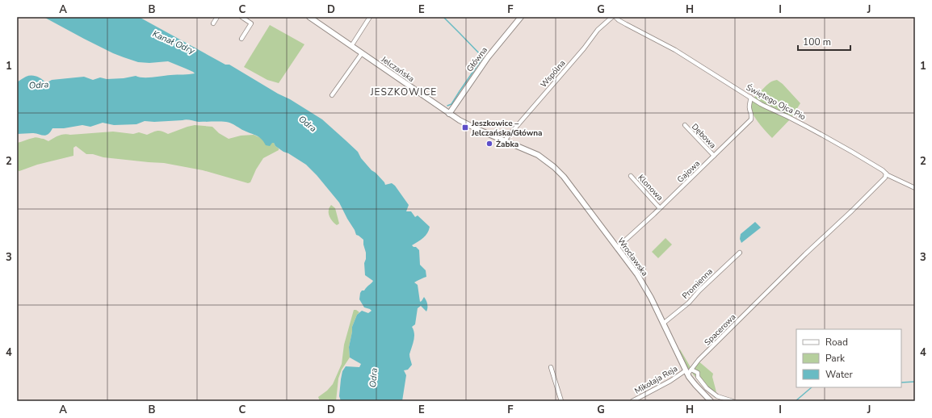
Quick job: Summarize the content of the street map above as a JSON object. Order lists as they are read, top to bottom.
{
  "streets": {
    "main road": ["Główna", "Jelczańska", "Wrocławska"],
    "street": [
      "Wspólna",
      "Świętego Ojca Pio",
      "Dębowa",
      "Gajowa",
      "Klonowa",
      "Promienna",
      "Spacerowa",
      "Mikołaja Reja"
    ]
  },
  "crossings": [
    ["Główna", "Jelczańska"],
    ["Jelczańska", "Wspólna"],
    ["Jelczańska", "Wrocławska"],
    ["Świętego Ojca Pio", "Gajowa"],
    ["Świętego Ojca Pio", "Spacerowa"],
    ["Dębowa", "Gajowa"],
    ["Gajowa", "Klonowa"],
    ["Gajowa", "Wrocławska"],
    ["Wrocławska", "Promienna"],
    ["Wrocławska", "Spacerowa"],
    ["Wrocławska", "Mikołaja Reja"],
    ["Spacerowa", "Mikołaja Reja"]
  ],
  "districts": ["JESZKOWICE"],
  "water": ["Kanał Odry", "Odra"],
  "places": {
    "transit": ["Jeszkowice – Jelczańska/Główna"],
    "other": ["Żabka"]
  },
  "legend": ["Road", "Park", "Water"],
  "scale_bar": "100 m",
  "grid": {
    "columns": [
      "A",
      "B",
      "C",
      "D",
      "E",
      "F",
      "G",
      "H",
      "I",
      "J"
    ],
    "rows": [
      "1",
      "2",
      "3",
      "4"
    ]
  }
}
